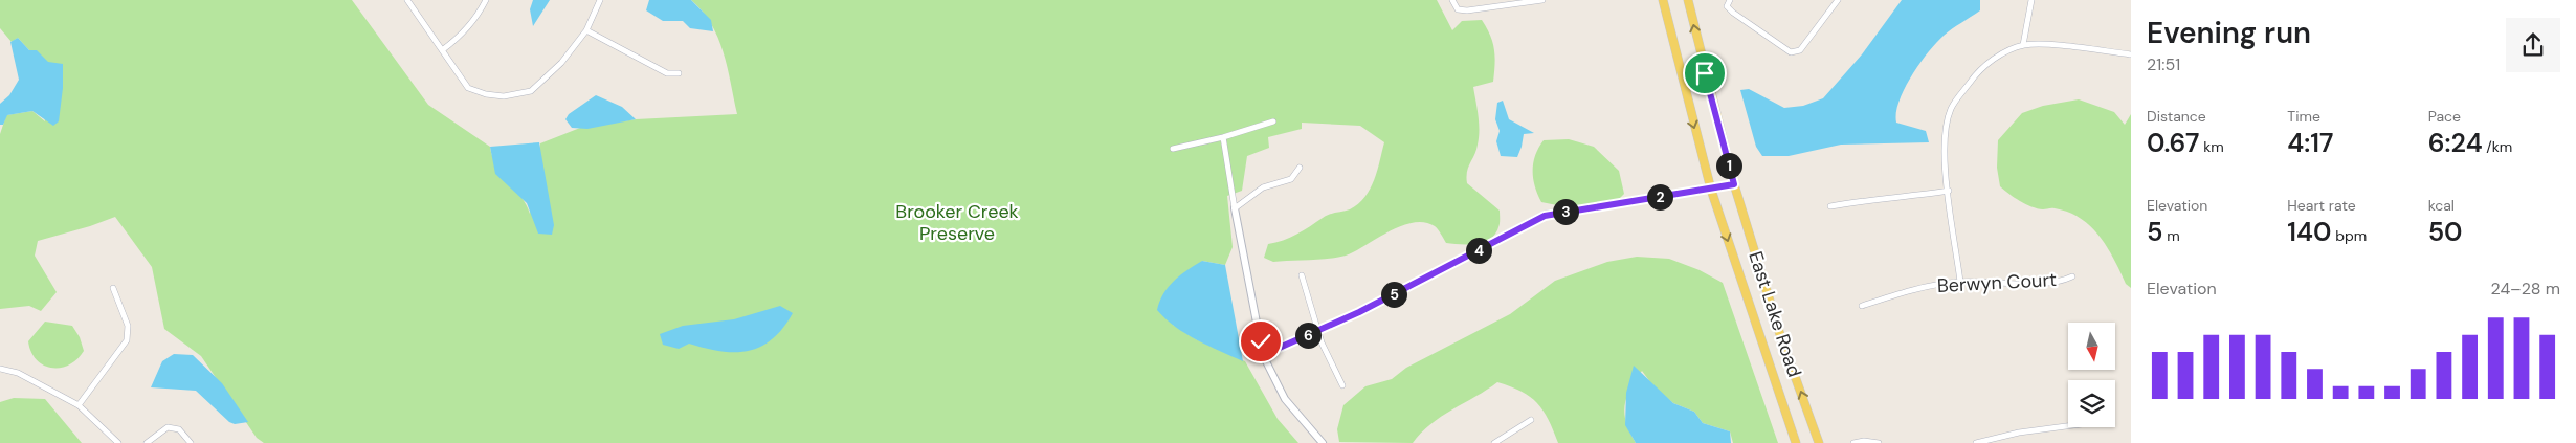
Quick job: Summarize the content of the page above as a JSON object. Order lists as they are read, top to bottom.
{
  "streets": {
    "main road": ["East Lake Road"],
    "street": ["Berwyn Court"]
  },
  "parks": ["Brooker Creek Preserve"],
  "north": "bottom",
  "page": {
    "heading": ["Evening run", "21:51"],
    "stats": [
      ["Distance", "0.67 km"],
      ["Time", "4:17"],
      ["Pace", "6:24 /km"],
      ["Elevation", "5 m"],
      ["Heart rate", "140 bpm"],
      ["kcal", "50"]
    ],
    "pins": [
      "1",
      "2",
      "3",
      "4",
      "5",
      "6"
    ],
    "chart": ["Elevation", "24–28 m"]
  }
}
